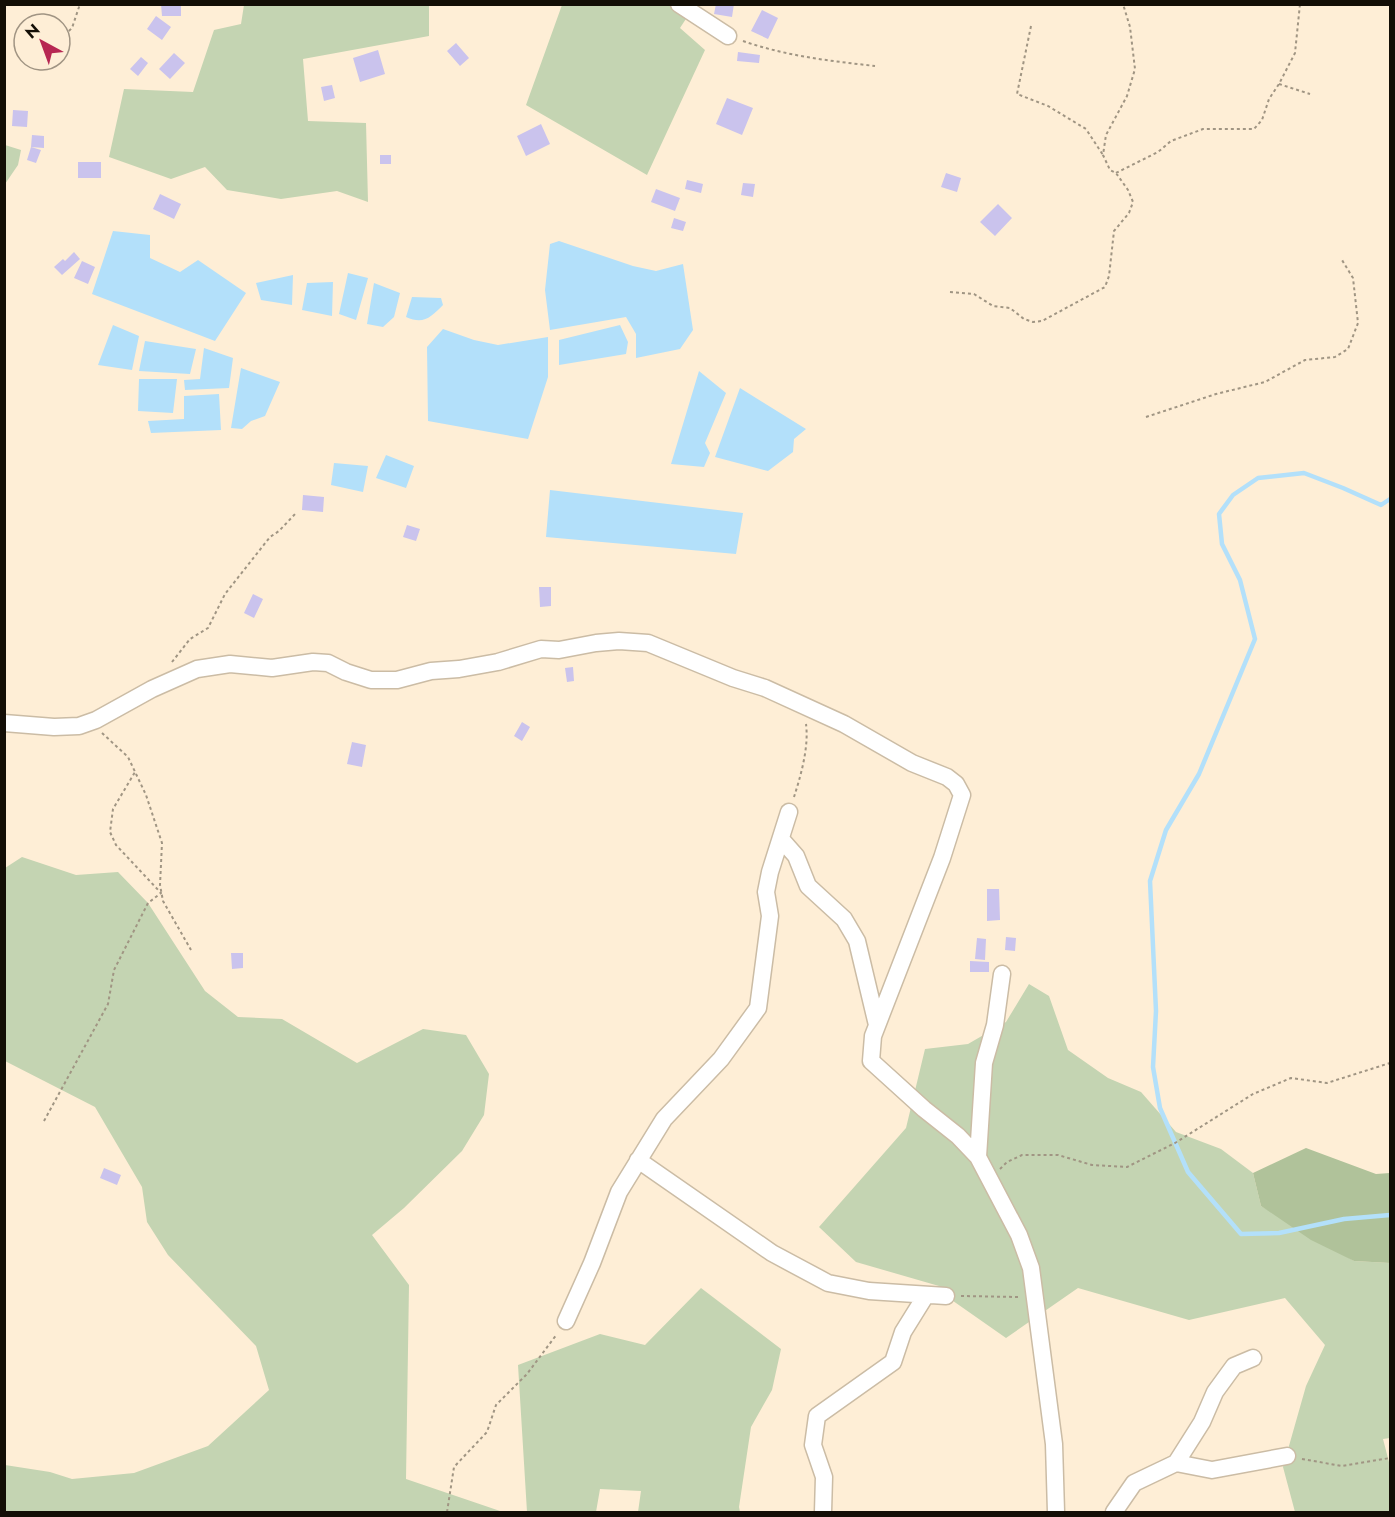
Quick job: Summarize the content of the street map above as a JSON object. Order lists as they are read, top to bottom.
{
  "north": "top left"
}
